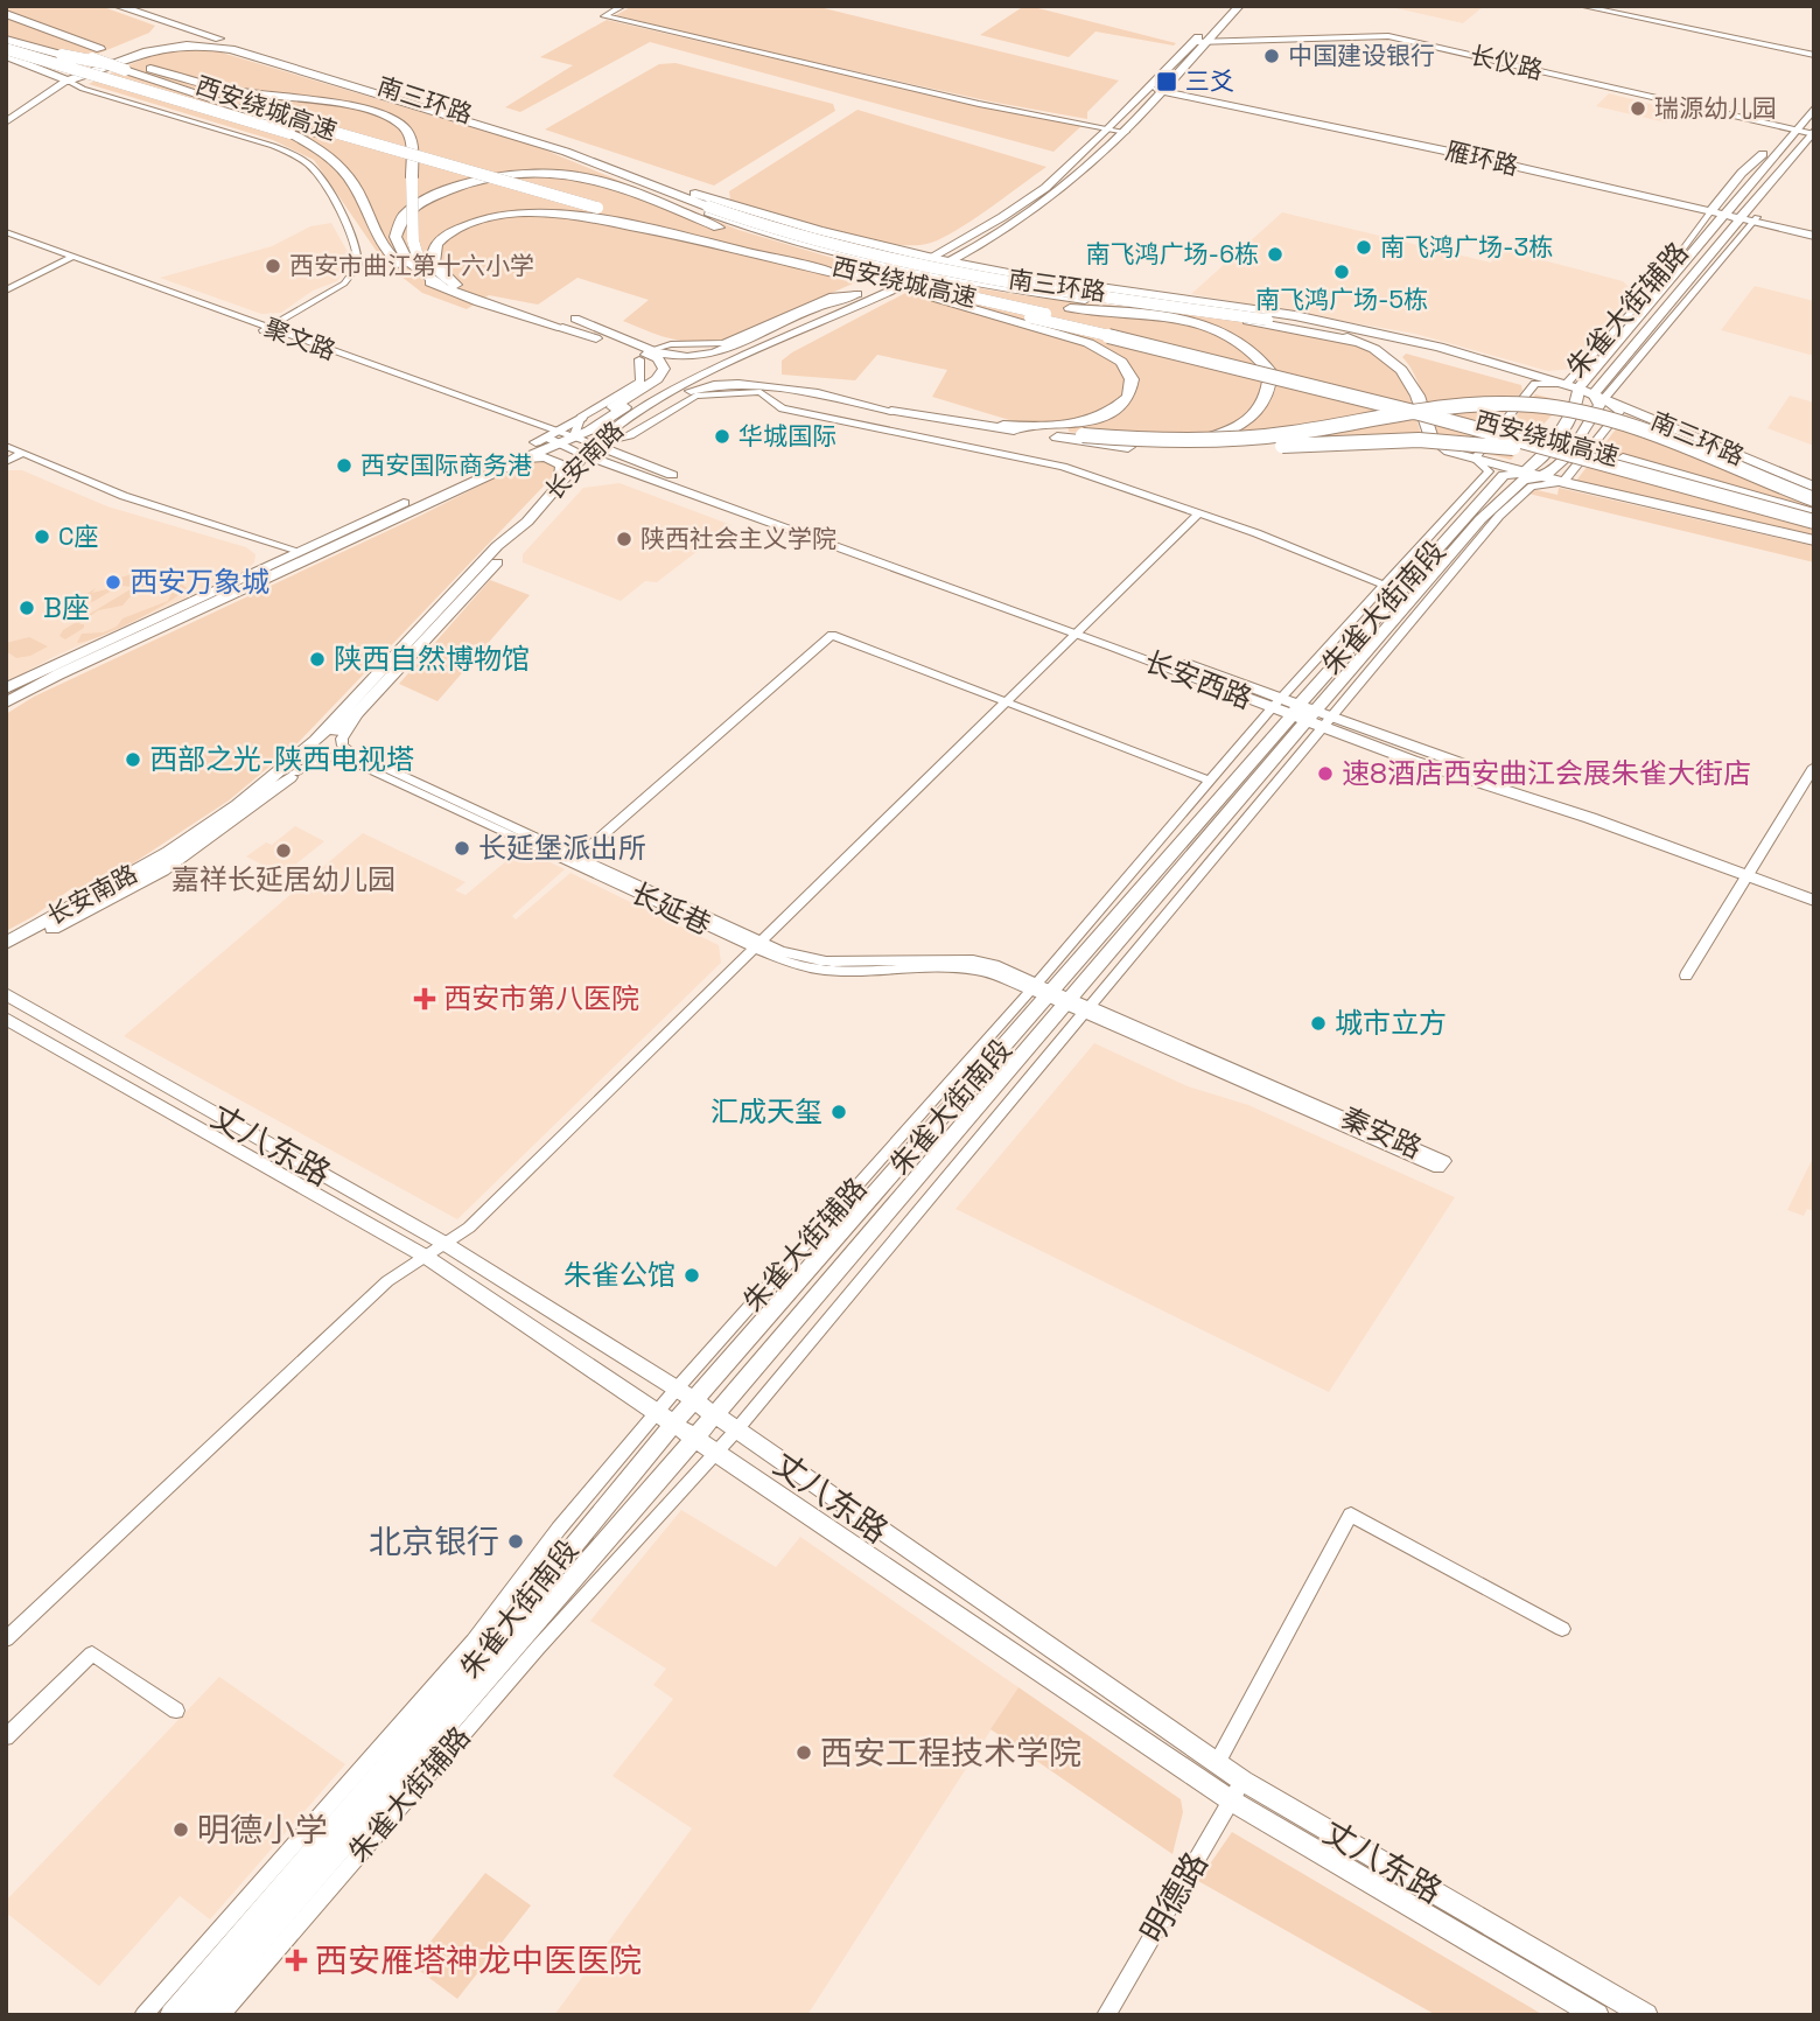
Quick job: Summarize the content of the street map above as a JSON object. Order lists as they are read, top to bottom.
{
  "streets": {
    "highway": ["南三环路", "西安绕城高速"],
    "main road": [
      "雁环路",
      "长安南路",
      "朱雀大街南段",
      "长安西路",
      "丈八东路"
    ],
    "street": [
      "长仪路",
      "朱雀大街辅路",
      "聚文路",
      "长延巷",
      "秦安路",
      "明德路"
    ]
  },
  "crossings": [
    ["长仪路", "长安南路"],
    ["南三环路", "朱雀大街辅路"],
    ["南三环路", "朱雀大街南段"],
    ["雁环路", "朱雀大街辅路"],
    ["雁环路", "长安南路"],
    ["雁环路", "朱雀大街南段"],
    ["朱雀大街辅路", "朱雀大街南段"],
    ["朱雀大街辅路", "长安西路"],
    ["朱雀大街辅路", "长延巷"],
    ["朱雀大街辅路", "秦安路"],
    ["朱雀大街辅路", "丈八东路"],
    ["聚文路", "长安南路"],
    ["聚文路", "长安西路"],
    ["长安南路", "长安西路"],
    ["朱雀大街南段", "长安西路"],
    ["朱雀大街南段", "长延巷"],
    ["朱雀大街南段", "秦安路"],
    ["朱雀大街南段", "丈八东路"],
    ["长延巷", "秦安路"],
    ["丈八东路", "明德路"]
  ],
  "places": {
    "other": [
      "中国建设银行",
      "瑞源幼儿园",
      "南飞鸿广场-3栋",
      "南飞鸿广场-6栋",
      "西安市曲江第十六小学",
      "南飞鸿广场-5栋",
      "华城国际",
      "西安国际商务港",
      "C座",
      "陕西社会主义学院",
      "西安万象城",
      "B座",
      "陕西自然博物馆",
      "西部之光-陕西电视塔",
      "速8酒店西安曲江会展朱雀大街店",
      "长延堡派出所",
      "嘉祥长延居幼儿园",
      "城市立方",
      "汇成天玺",
      "朱雀公馆",
      "北京银行",
      "西安工程技术学院",
      "明德小学"
    ],
    "transit": ["三爻"],
    "health": ["西安市第八医院", "西安雁塔神龙中医医院"]
  }
}
